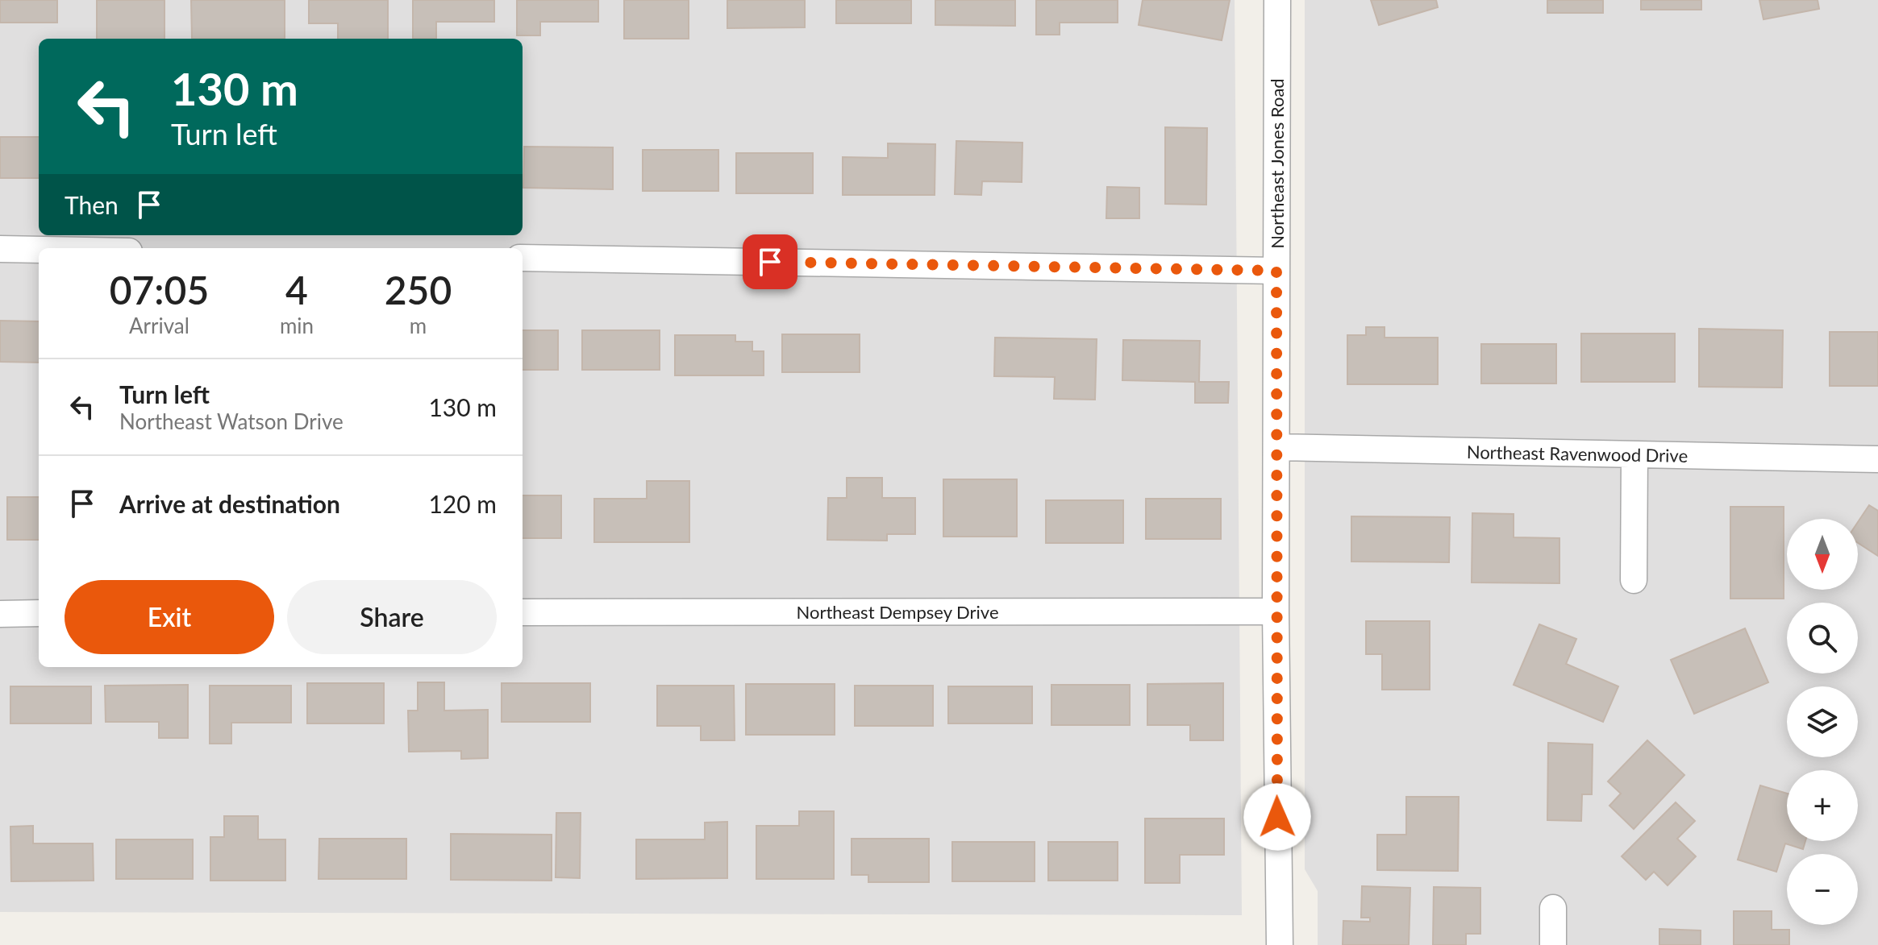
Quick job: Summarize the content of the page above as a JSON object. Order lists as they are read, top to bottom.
{
  "streets": {
    "street": ["Northeast Jones Road", "Northeast Ravenwood Drive", "Northeast Dempsey Drive"]
  },
  "crossings": [
    ["Northeast Jones Road", "Northeast Ravenwood Drive"],
    ["Northeast Jones Road", "Northeast Dempsey Drive"]
  ],
  "north": "bottom",
  "page": {
    "turn": ["130 m", "Turn left"],
    "then": "Then",
    "eta": [
      "07:05",
      "Arrival",
      "4",
      "min",
      "250",
      "m"
    ],
    "list": [
      {
        "name": "Turn left",
        "note": "Northeast Watson Drive",
        "value": "130 m"
      },
      {
        "name": "Arrive at destination",
        "value": "120 m"
      }
    ],
    "map_buttons": ["+", "−"],
    "buttons": ["Exit", "Share"]
  }
}
